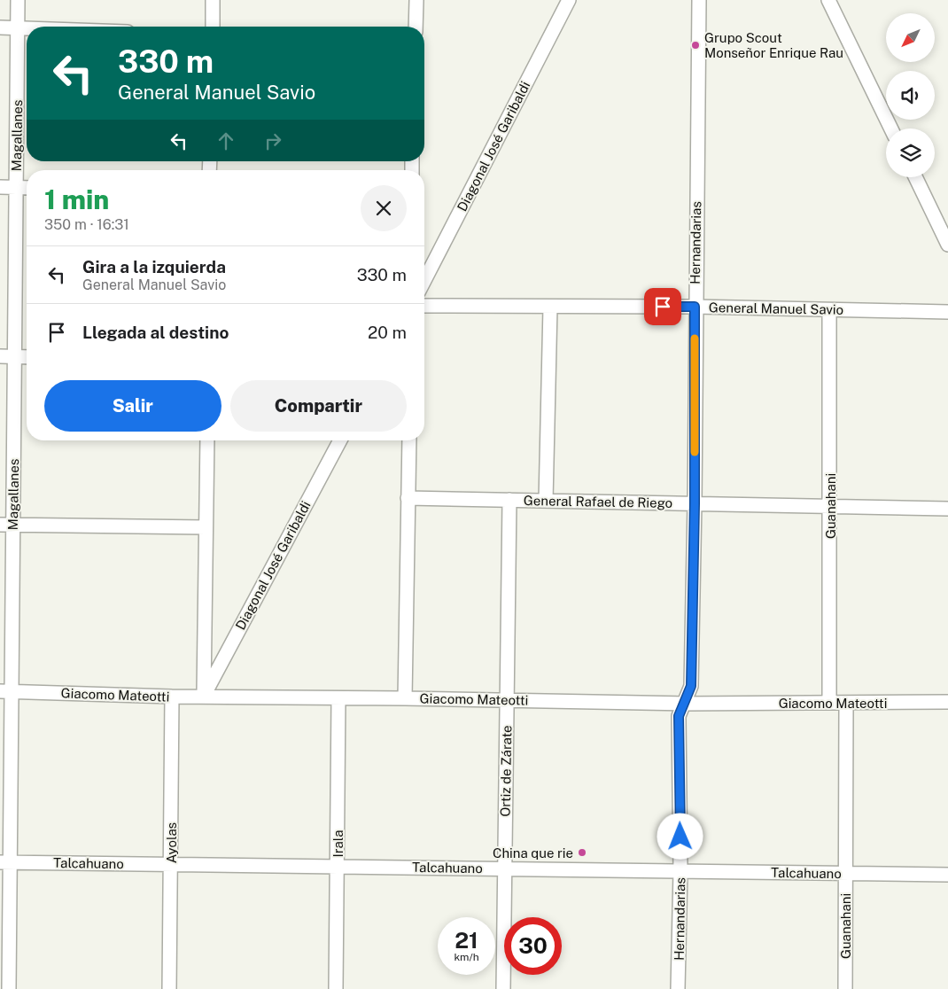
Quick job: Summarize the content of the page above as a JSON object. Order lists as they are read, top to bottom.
{
  "streets": {
    "street": [
      "Magallanes",
      "Diagonal José Garibaldi",
      "Hernandarias",
      "General Manuel Savio",
      "General Rafael de Riego",
      "Guanahani",
      "Giacomo Mateotti",
      "Ortiz de Zárate",
      "Ayolas",
      "Irala",
      "Talcahuano"
    ]
  },
  "crossings": [
    ["Magallanes", "Giacomo Mateotti"],
    ["Magallanes", "Talcahuano"],
    ["Diagonal José Garibaldi", "Giacomo Mateotti"],
    ["Hernandarias", "General Manuel Savio"],
    ["Hernandarias", "General Rafael de Riego"],
    ["Hernandarias", "Giacomo Mateotti"],
    ["Hernandarias", "Talcahuano"],
    ["General Manuel Savio", "Guanahani"],
    ["General Rafael de Riego", "Guanahani"],
    ["General Rafael de Riego", "Ortiz de Zárate"],
    ["Guanahani", "Giacomo Mateotti"],
    ["Guanahani", "Talcahuano"],
    ["Giacomo Mateotti", "Ortiz de Zárate"],
    ["Giacomo Mateotti", "Ayolas"],
    ["Giacomo Mateotti", "Irala"],
    ["Ortiz de Zárate", "Talcahuano"],
    ["Ayolas", "Talcahuano"],
    ["Irala", "Talcahuano"]
  ],
  "places": ["Grupo Scout Monseñor Enrique Rau", "China que rie"],
  "north": "bottom left",
  "page": {
    "turn": ["330 m", "General Manuel Savio"],
    "heading": ["1 min", "350 m · 16:31"],
    "list": [
      {
        "name": "Gira a la izquierda",
        "note": "General Manuel Savio",
        "value": "330 m"
      },
      {
        "name": "Llegada al destino",
        "value": "20 m"
      }
    ],
    "buttons": ["Salir", "Compartir"],
    "speed": "21 km/h",
    "limit": "30"
  }
}
